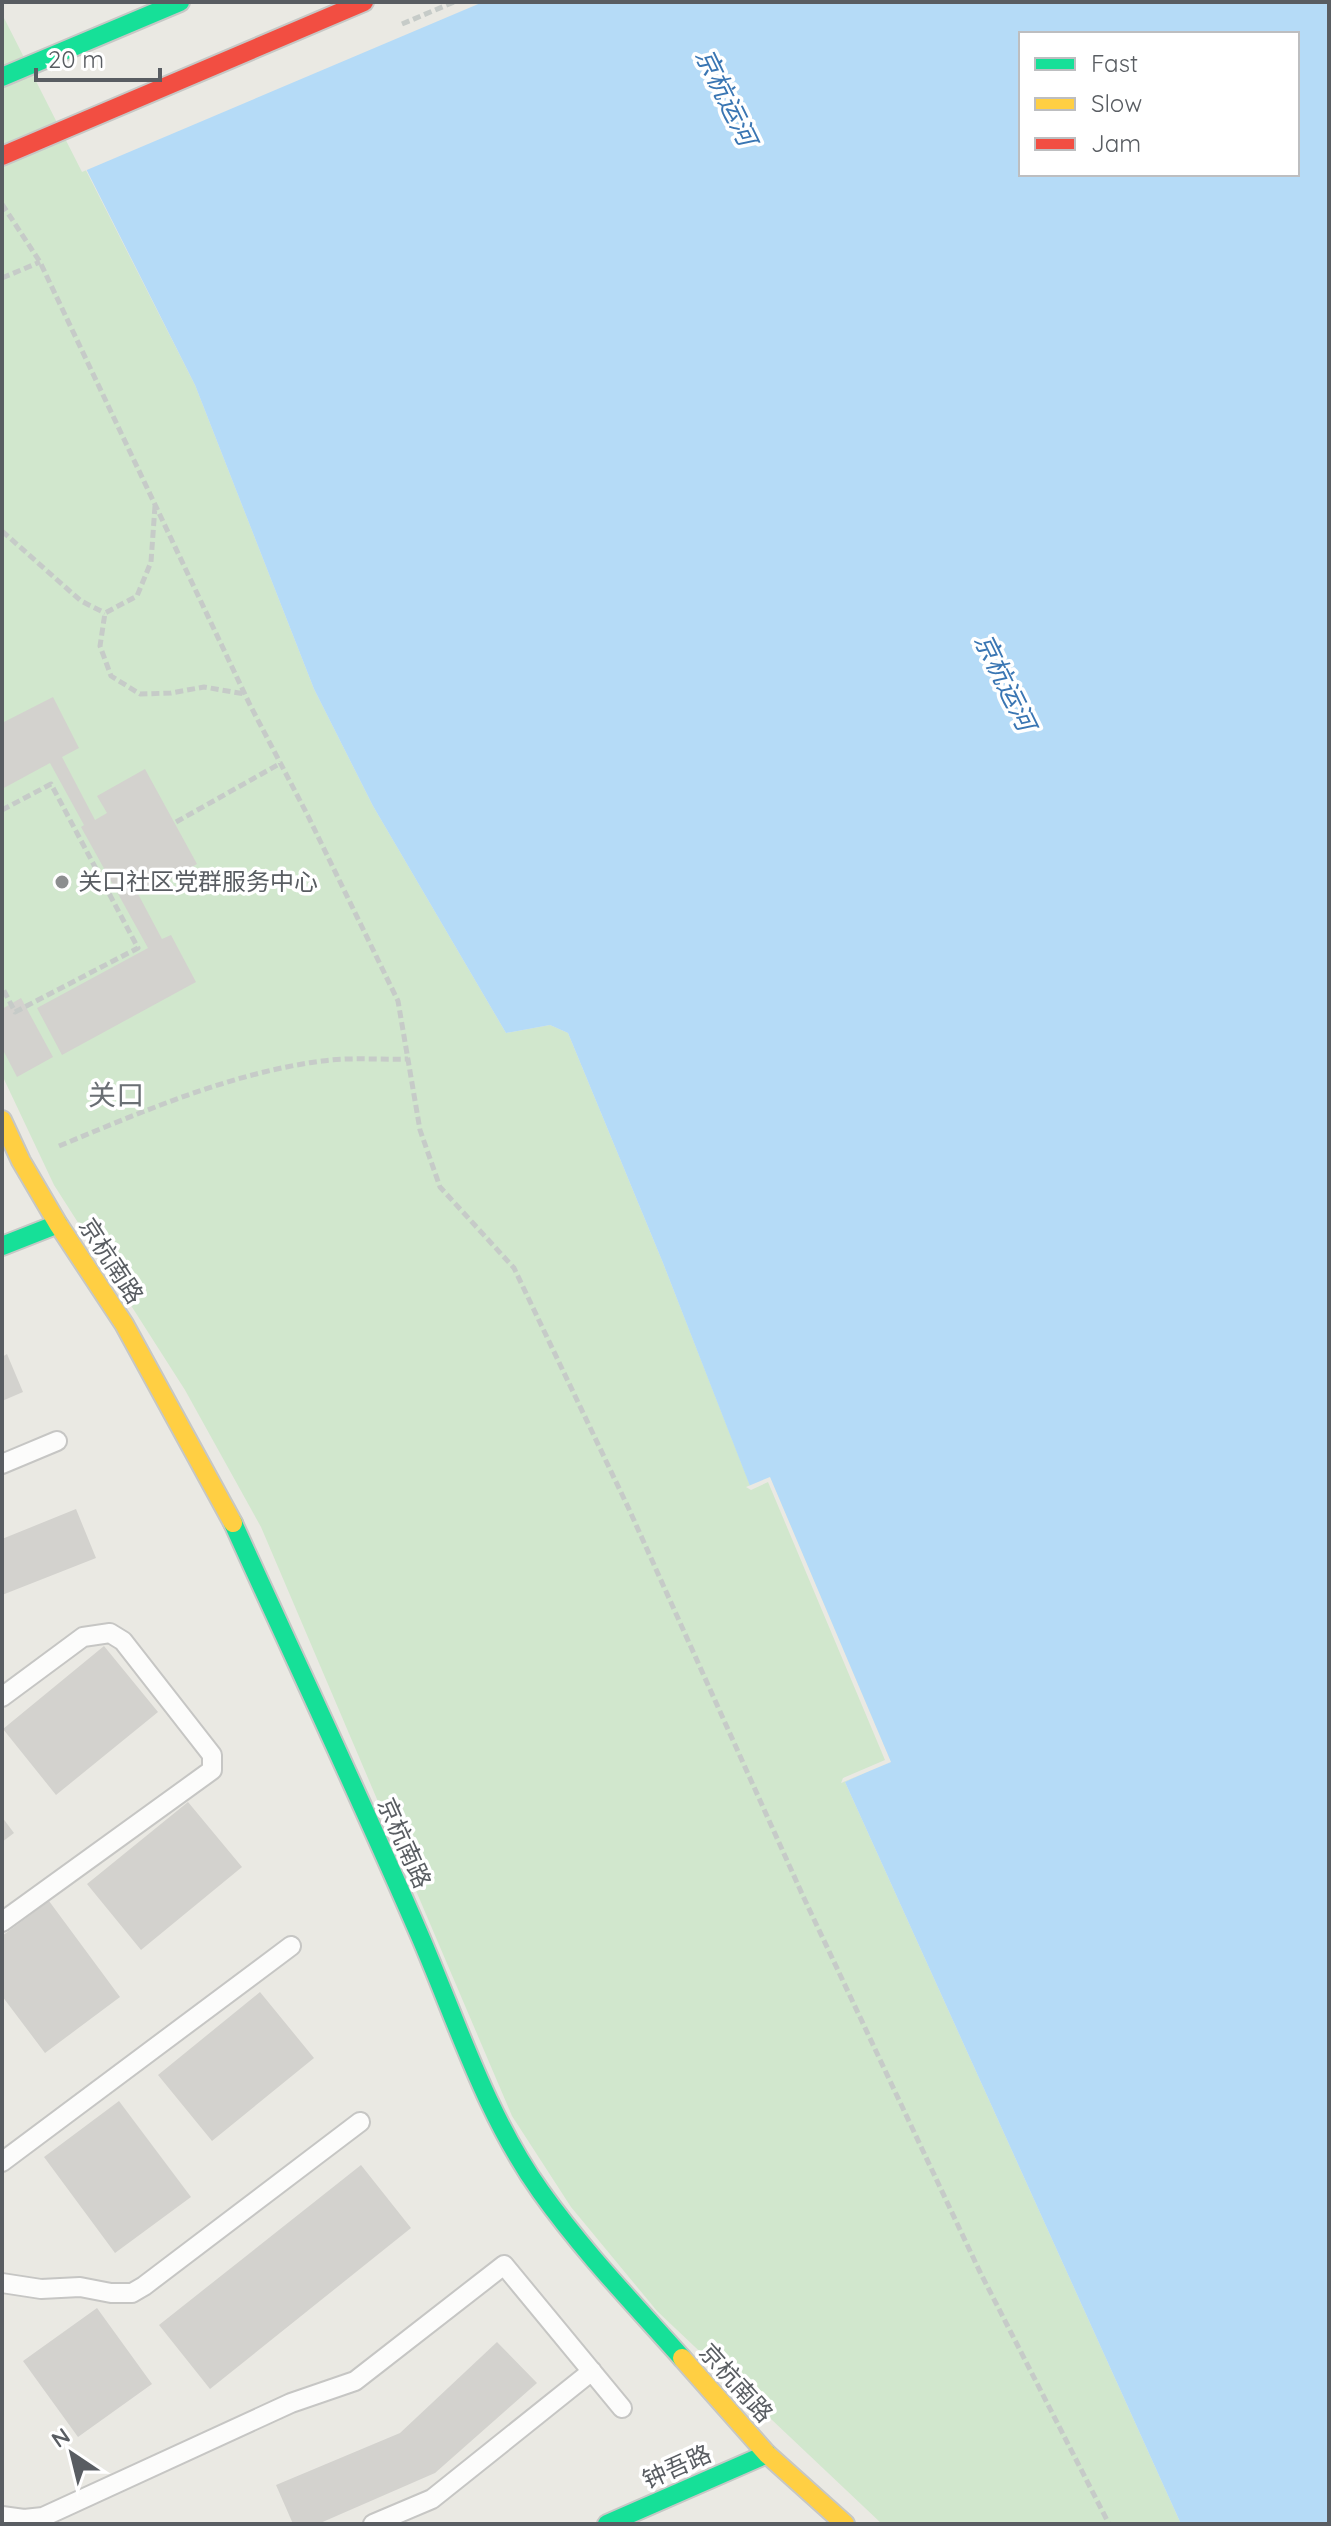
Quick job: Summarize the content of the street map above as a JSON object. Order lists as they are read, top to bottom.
{
  "streets": {
    "street": ["京杭南路", "钟吾路"]
  },
  "crossings": [
    ["京杭南路", "钟吾路"]
  ],
  "districts": ["关口"],
  "water": ["京杭运河"],
  "places": ["关口社区党群服务中心"],
  "legend": ["Fast", "Slow", "Jam"],
  "scale_bar": "20 m",
  "north": "top left"
}
